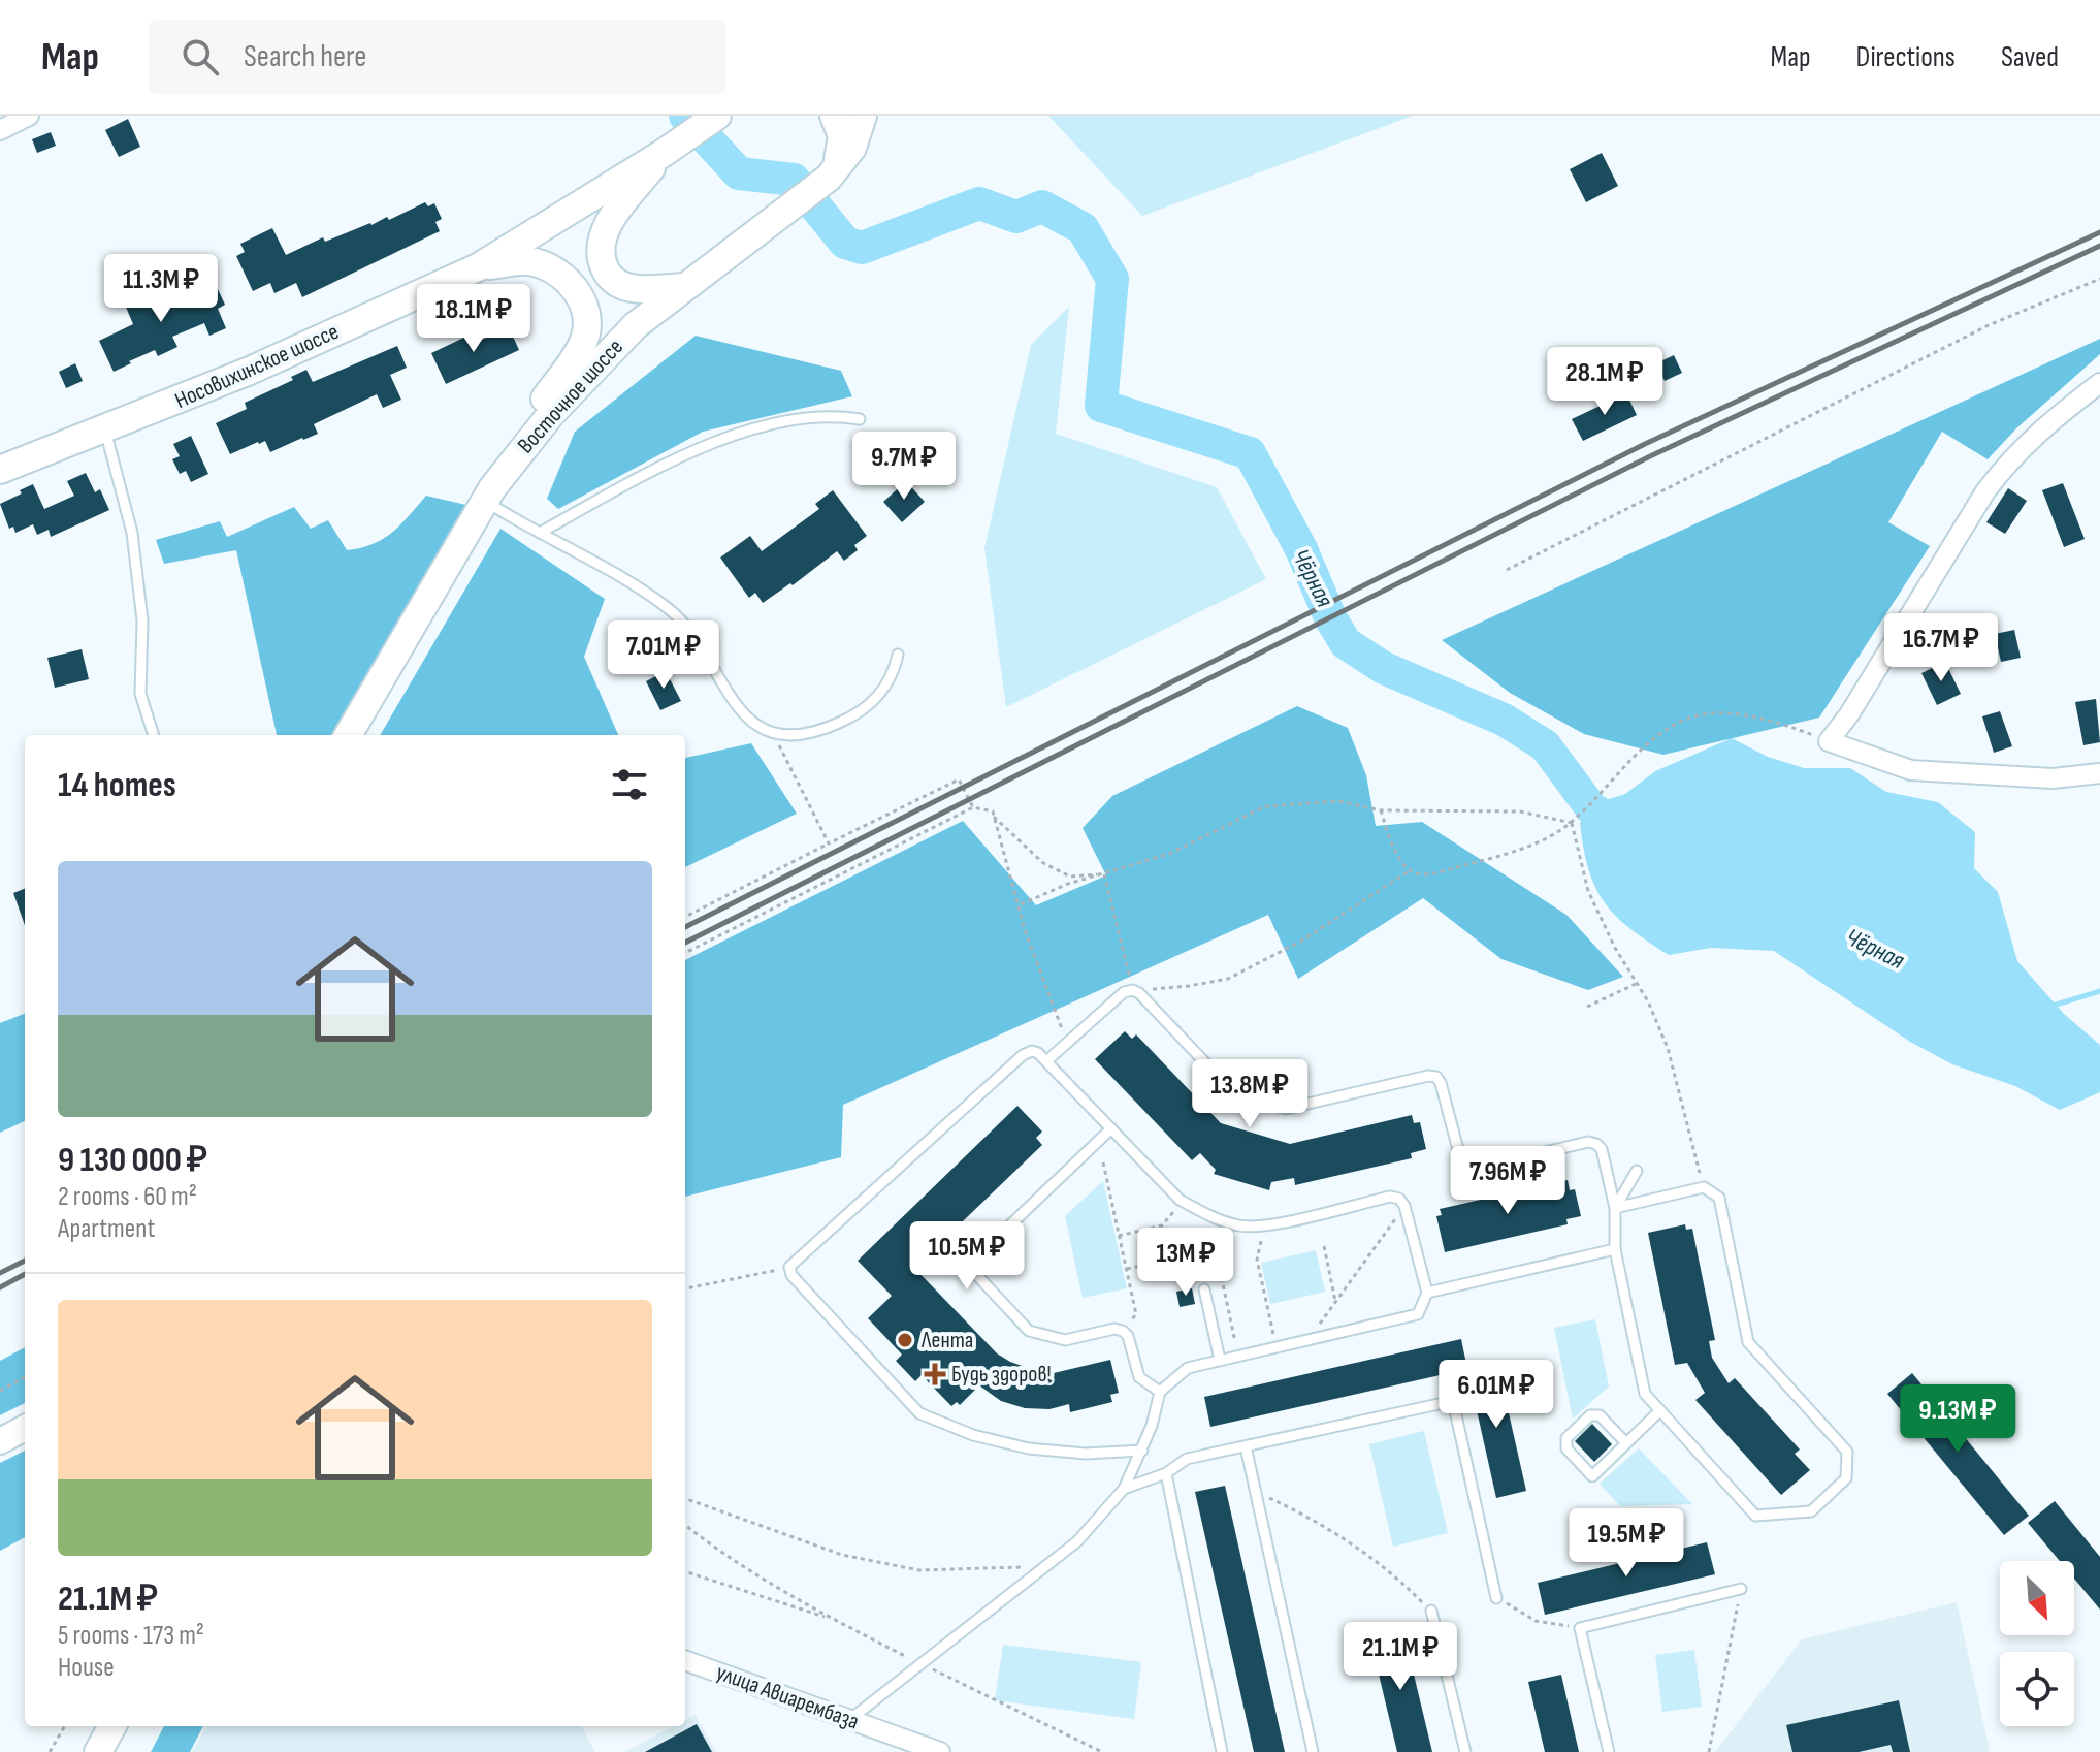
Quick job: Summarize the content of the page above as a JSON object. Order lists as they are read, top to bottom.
{
  "streets": {
    "main road": ["Носовихинское шоссе", "Восточное шоссе"],
    "street": ["улица Авиарембаза"]
  },
  "water": ["Чёрная"],
  "places": {
    "other": ["Лента"],
    "health": ["Будь здоров!"]
  },
  "north": "bottom right",
  "page": {
    "header": "Map",
    "search": "Search here",
    "nav": ["Map", "Directions", "Saved"],
    "price": [
      "11.3M ₽",
      "18.1M ₽",
      "28.1M ₽",
      "9.7M ₽",
      "16.7M ₽",
      "7.01M ₽",
      "13.8M ₽",
      "7.96M ₽",
      "10.5M ₽",
      "13M ₽",
      "6.01M ₽",
      "9.13M ₽",
      "19.5M ₽",
      "21.1M ₽"
    ],
    "heading": "14 homes",
    "list": [
      {
        "name": "9 130 000 ₽",
        "note": "2 rooms · 60 m² · Apartment"
      },
      {
        "name": "21.1M ₽",
        "note": "5 rooms · 173 m² · House"
      }
    ]
  }
}
